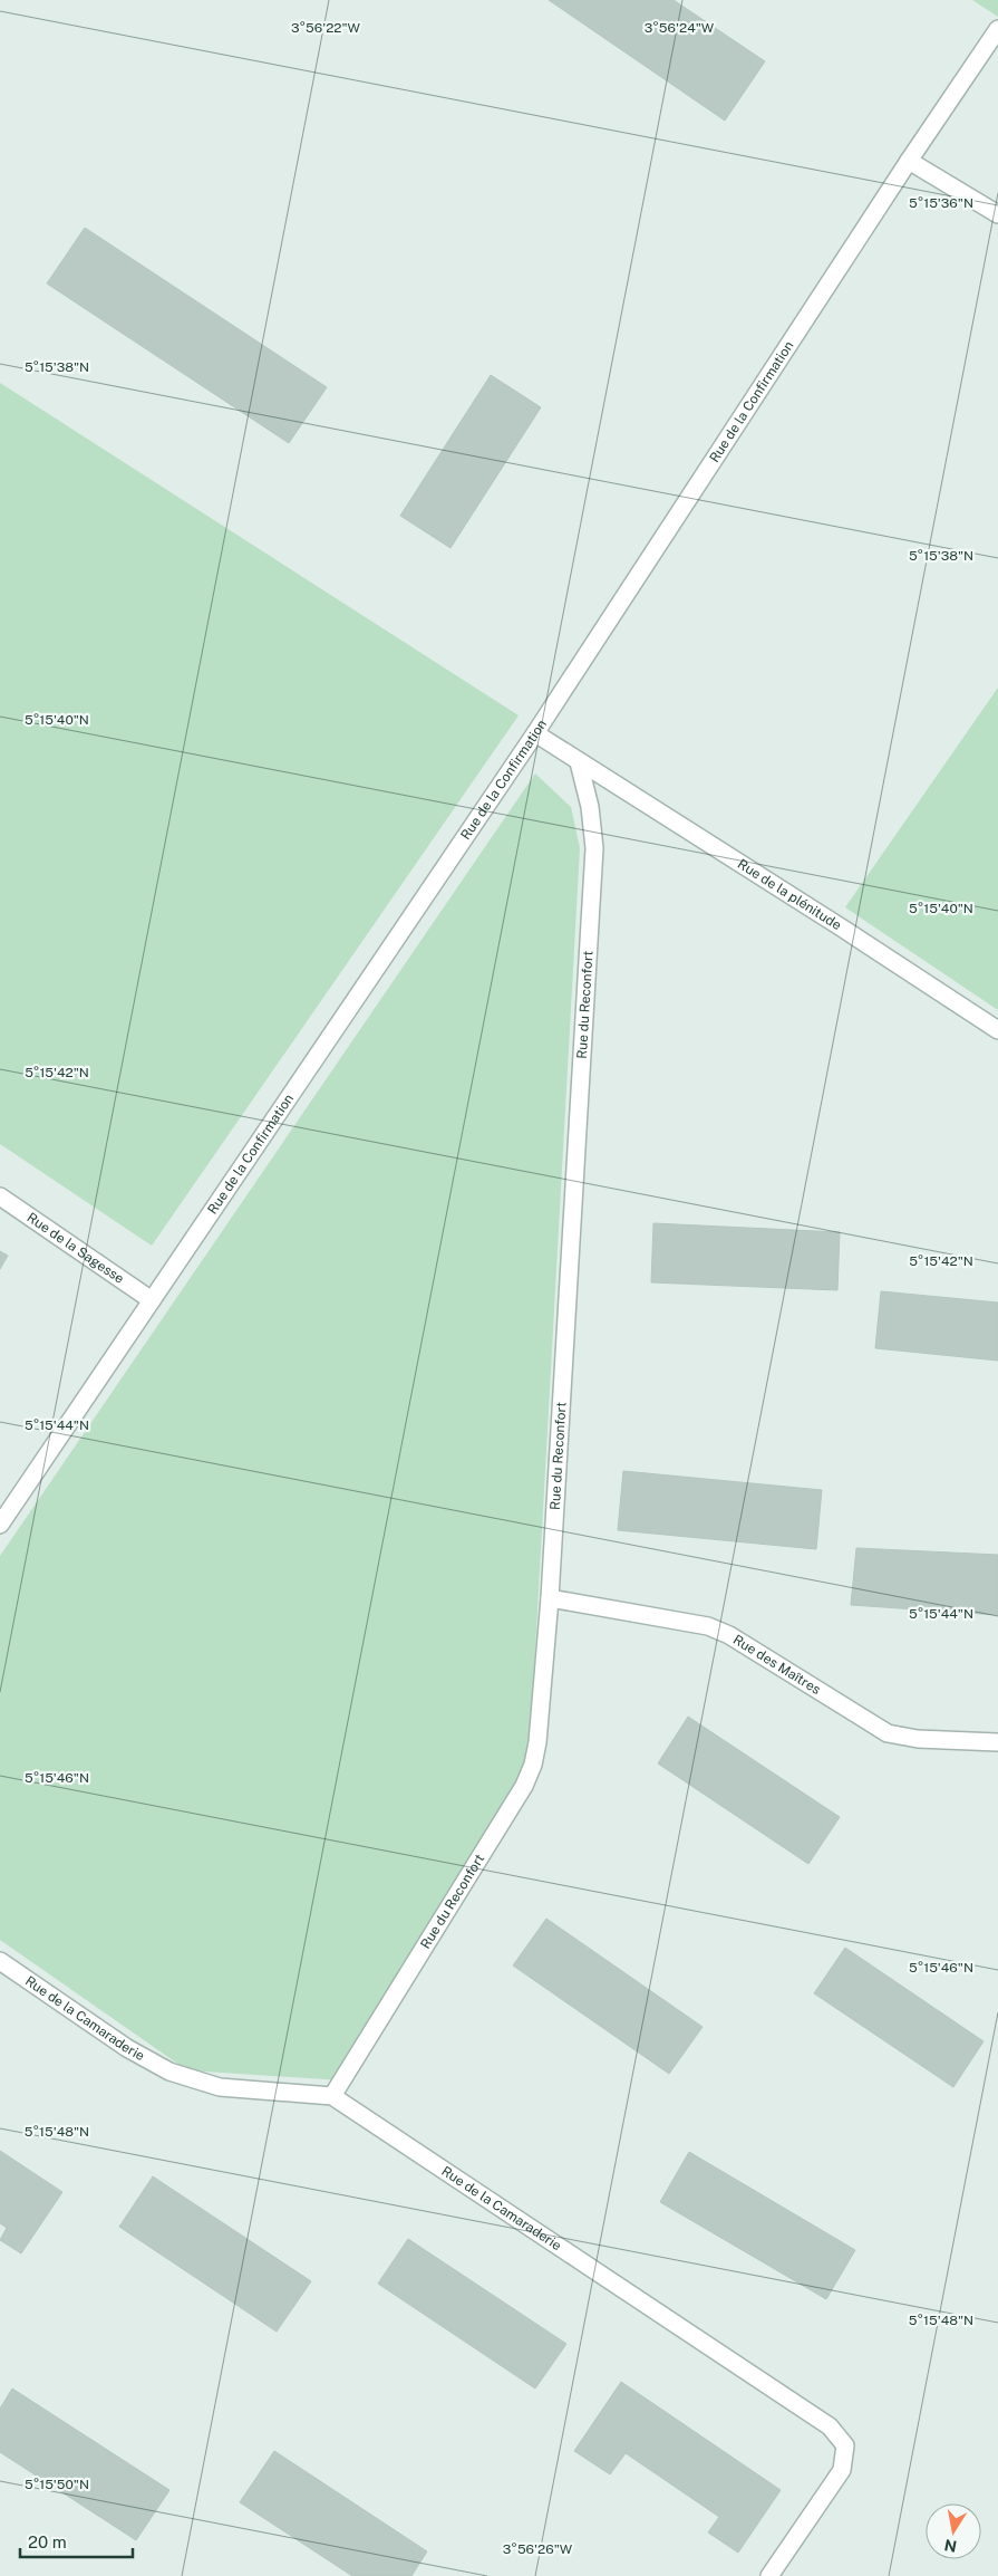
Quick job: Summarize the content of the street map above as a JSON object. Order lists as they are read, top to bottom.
{
  "streets": {
    "street": [
      "Rue de la Confirmation",
      "Rue de la plénitude",
      "Rue du Reconfort",
      "Rue de la Sagesse",
      "Rue des Maîtres",
      "Rue de la Camaraderie"
    ]
  },
  "crossings": [
    ["Rue de la Confirmation", "Rue de la plénitude"],
    ["Rue de la Confirmation", "Rue de la Sagesse"],
    ["Rue de la plénitude", "Rue du Reconfort"],
    ["Rue du Reconfort", "Rue des Maîtres"],
    ["Rue du Reconfort", "Rue de la Camaraderie"]
  ],
  "scale_bar": "20 m",
  "north": "bottom",
  "coordinates": [
    "3°56'22\"W",
    "3°56'24\"W",
    "5°15'36\"N",
    "5°15'38\"N",
    "5°15'40\"N",
    "5°15'42\"N",
    "5°15'44\"N",
    "5°15'46\"N",
    "5°15'48\"N",
    "5°15'50\"N",
    "3°56'26\"W"
  ]
}
